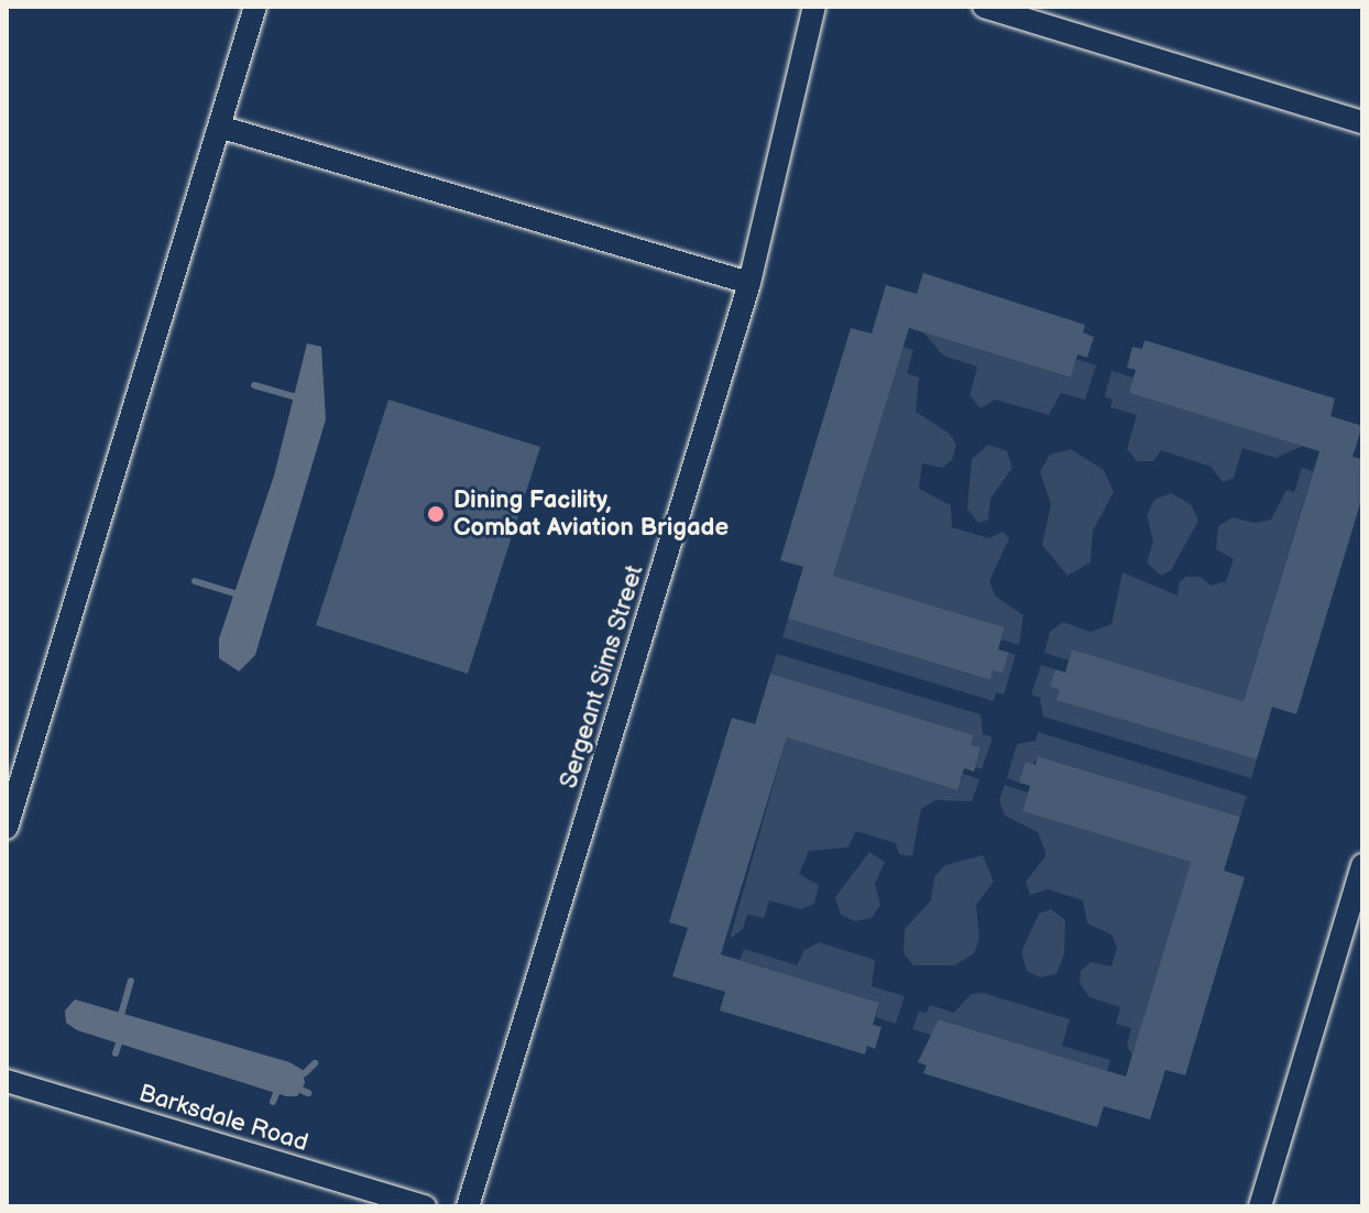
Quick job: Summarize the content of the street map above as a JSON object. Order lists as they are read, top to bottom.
{
  "streets": {
    "street": ["Sergeant Sims Street", "Barksdale Road"]
  },
  "places": ["Dining Facility, Combat Aviation Brigade"]
}
